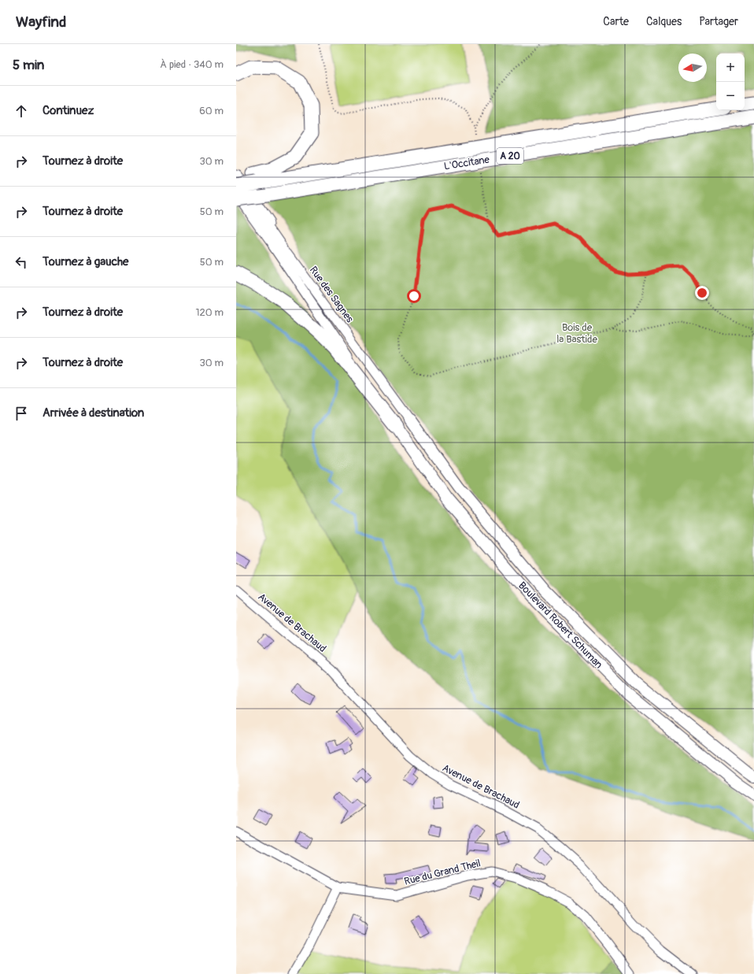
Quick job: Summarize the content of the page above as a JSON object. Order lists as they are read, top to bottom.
{
  "streets": {
    "highway": ["A 20", "L'Occitane"],
    "main road": ["Boulevard Robert Schuman"],
    "street": ["Rue des Sagnes", "Avenue de Brachaud", "Rue du Grand Theil"]
  },
  "crossings": [
    ["Rue des Sagnes", "Boulevard Robert Schuman"]
  ],
  "parks": ["Bois de la Bastide"],
  "north": "left",
  "page": {
    "header": "Wayfind",
    "nav": ["Carte", "Calques", "Partager"],
    "heading": ["5 min", "À pied · 340 m"],
    "map_buttons": ["+", "−"],
    "list": [
      ["Continuez", "60 m"],
      ["Tournez à droite", "30 m"],
      ["Tournez à droite", "50 m"],
      ["Tournez à gauche", "50 m"],
      ["Tournez à droite", "120 m"],
      ["Tournez à droite", "30 m"],
      "Arrivée à destination"
    ]
  }
}
